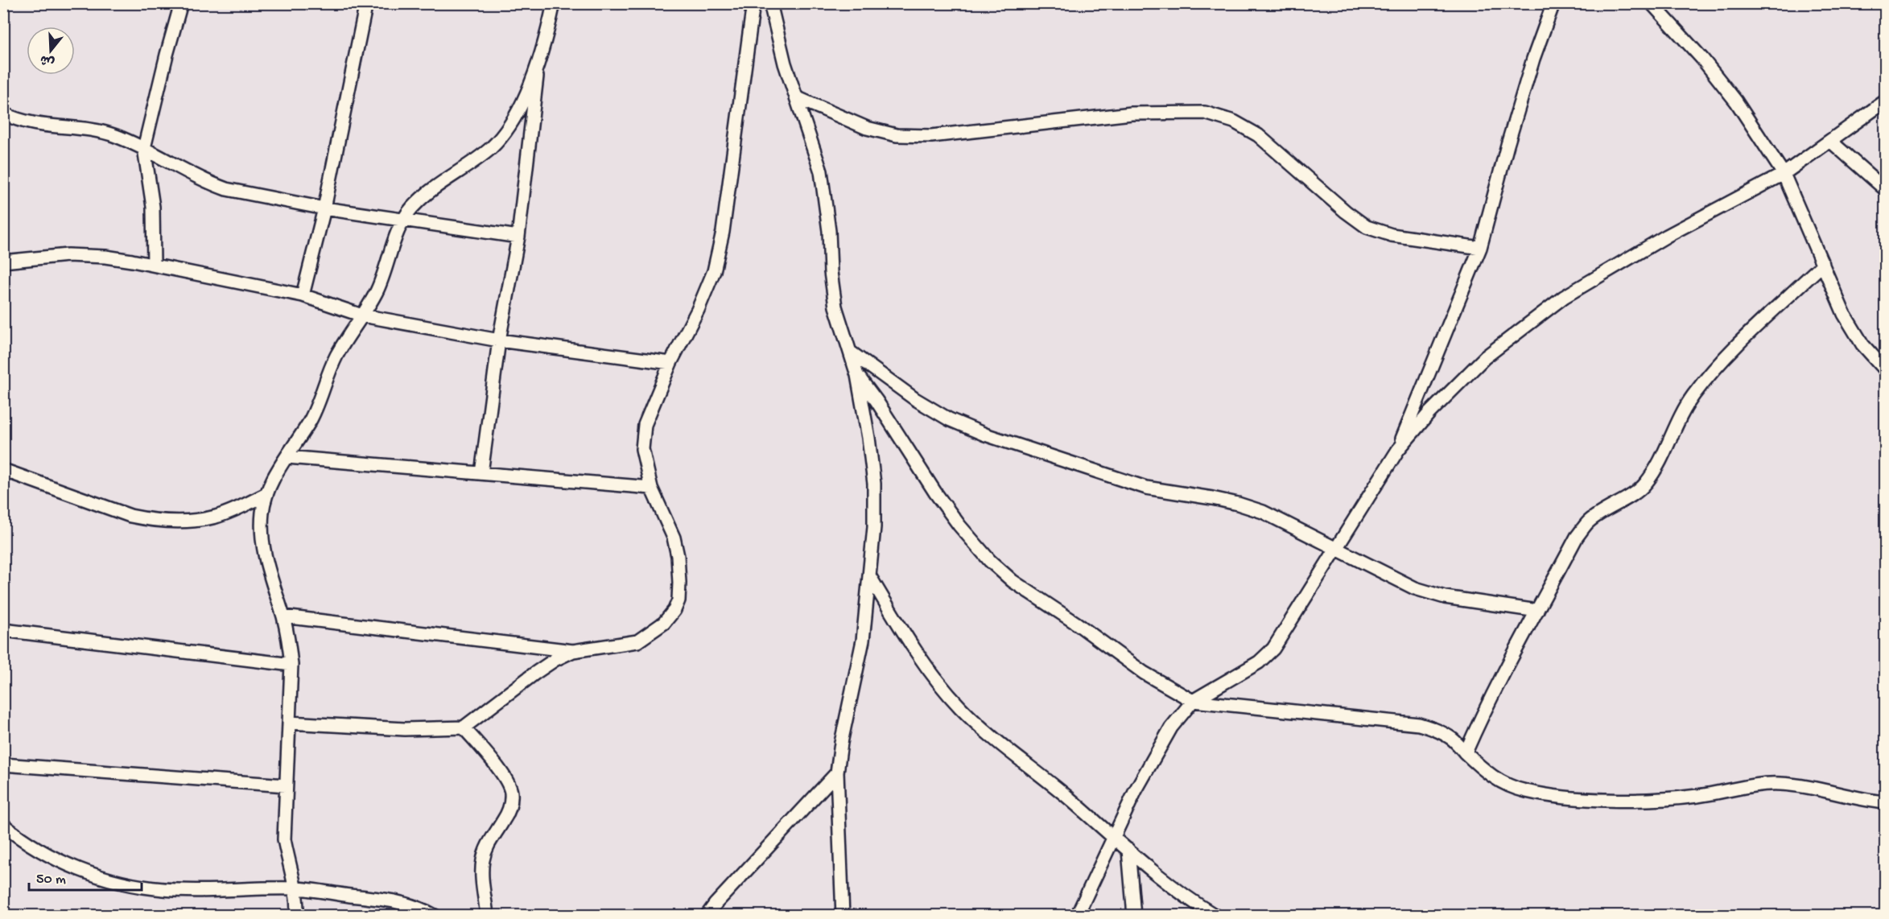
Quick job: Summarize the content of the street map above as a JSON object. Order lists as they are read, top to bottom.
{
  "scale_bar": "50 m",
  "north": "bottom"
}
